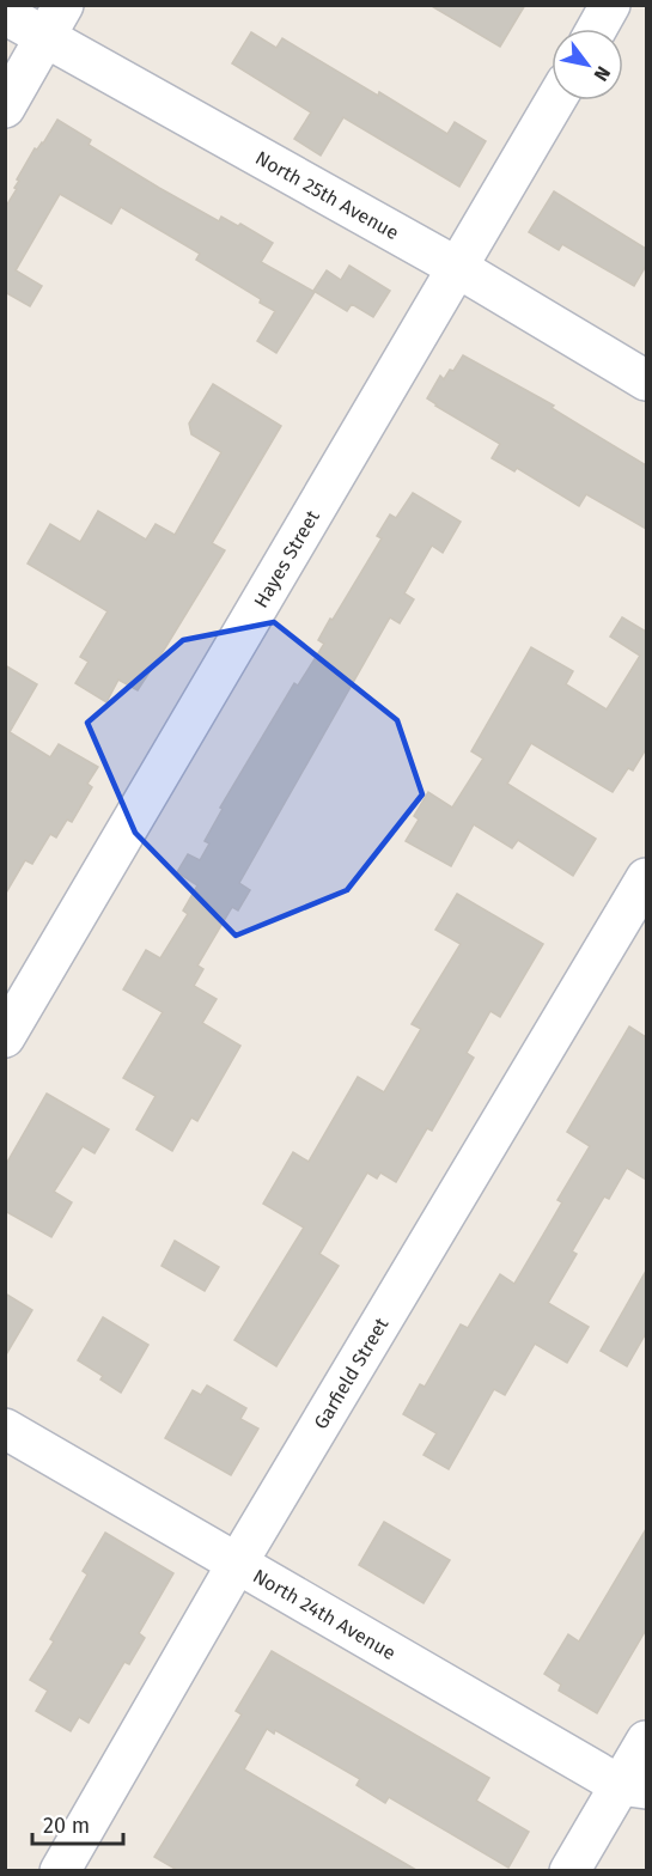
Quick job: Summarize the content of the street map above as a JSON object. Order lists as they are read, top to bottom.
{
  "streets": {
    "street": [
      "North 25th Avenue",
      "Hayes Street",
      "Garfield Street",
      "North 24th Avenue"
    ]
  },
  "crossings": [
    ["North 25th Avenue", "Hayes Street"],
    ["Garfield Street", "North 24th Avenue"]
  ],
  "scale_bar": "20 m",
  "north": "bottom right"
}
